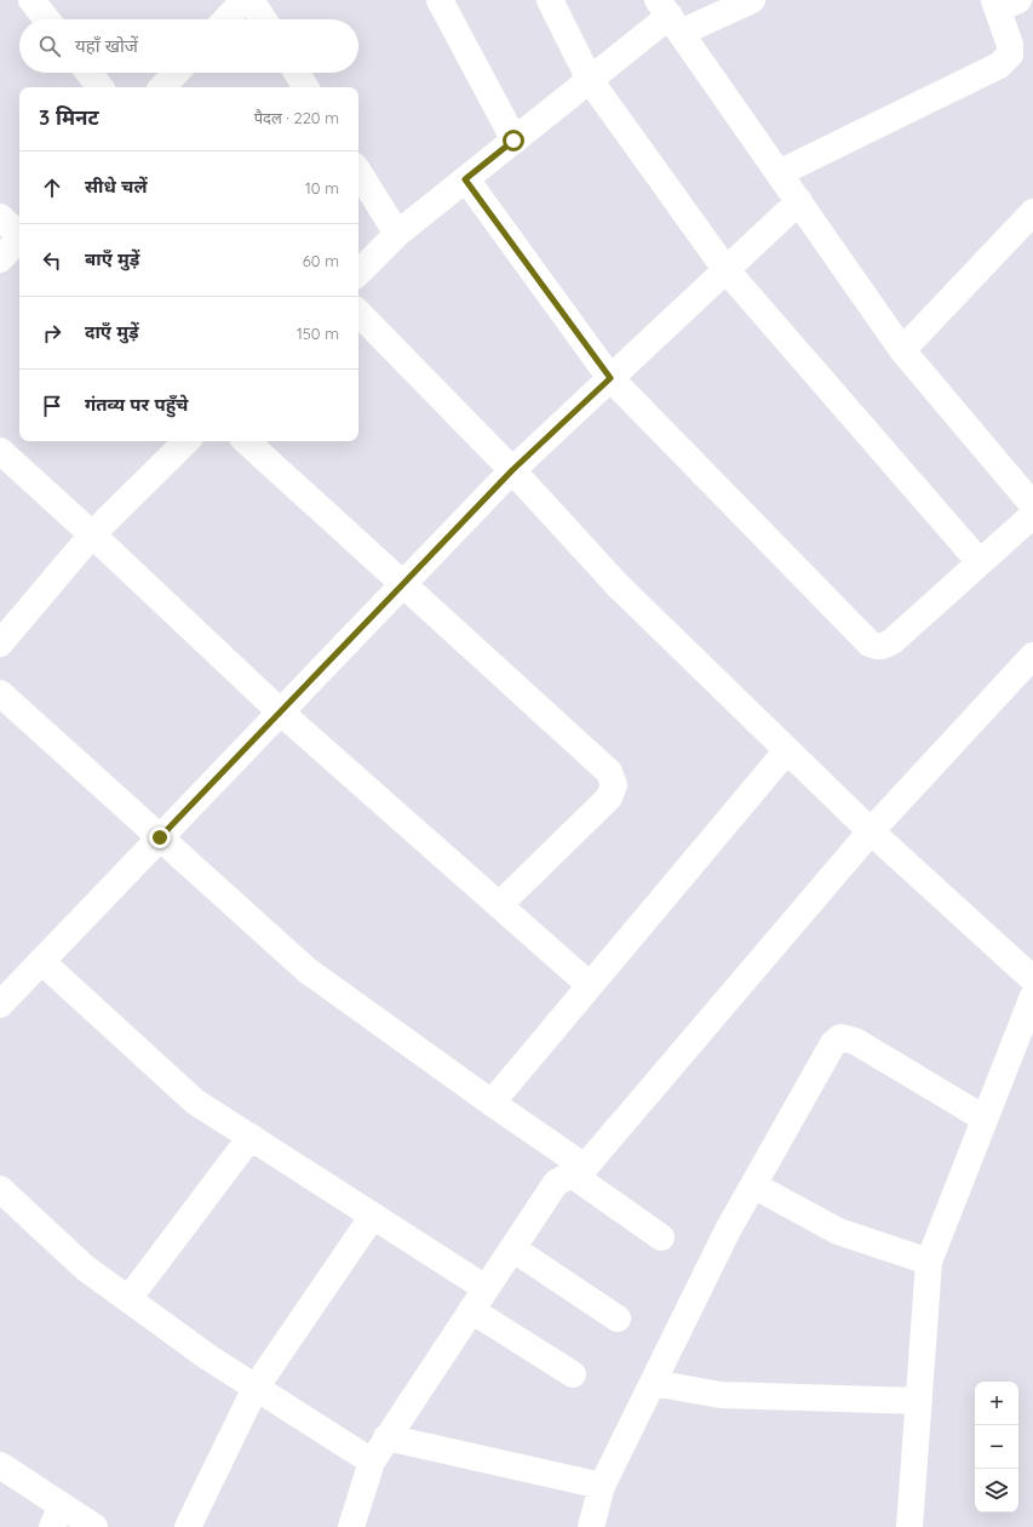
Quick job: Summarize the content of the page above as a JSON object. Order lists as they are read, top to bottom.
{
  "page": {
    "search": "यहाँ खोजें",
    "heading": ["3 मिनट", "पैदल · 220 m"],
    "list": [
      ["सीधे चलें", "10 m"],
      ["बाएँ मुड़ें", "60 m"],
      ["दाएँ मुड़ें", "150 m"],
      "गंतव्य पर पहुँचे"
    ],
    "map_buttons": ["+", "−"]
  }
}
